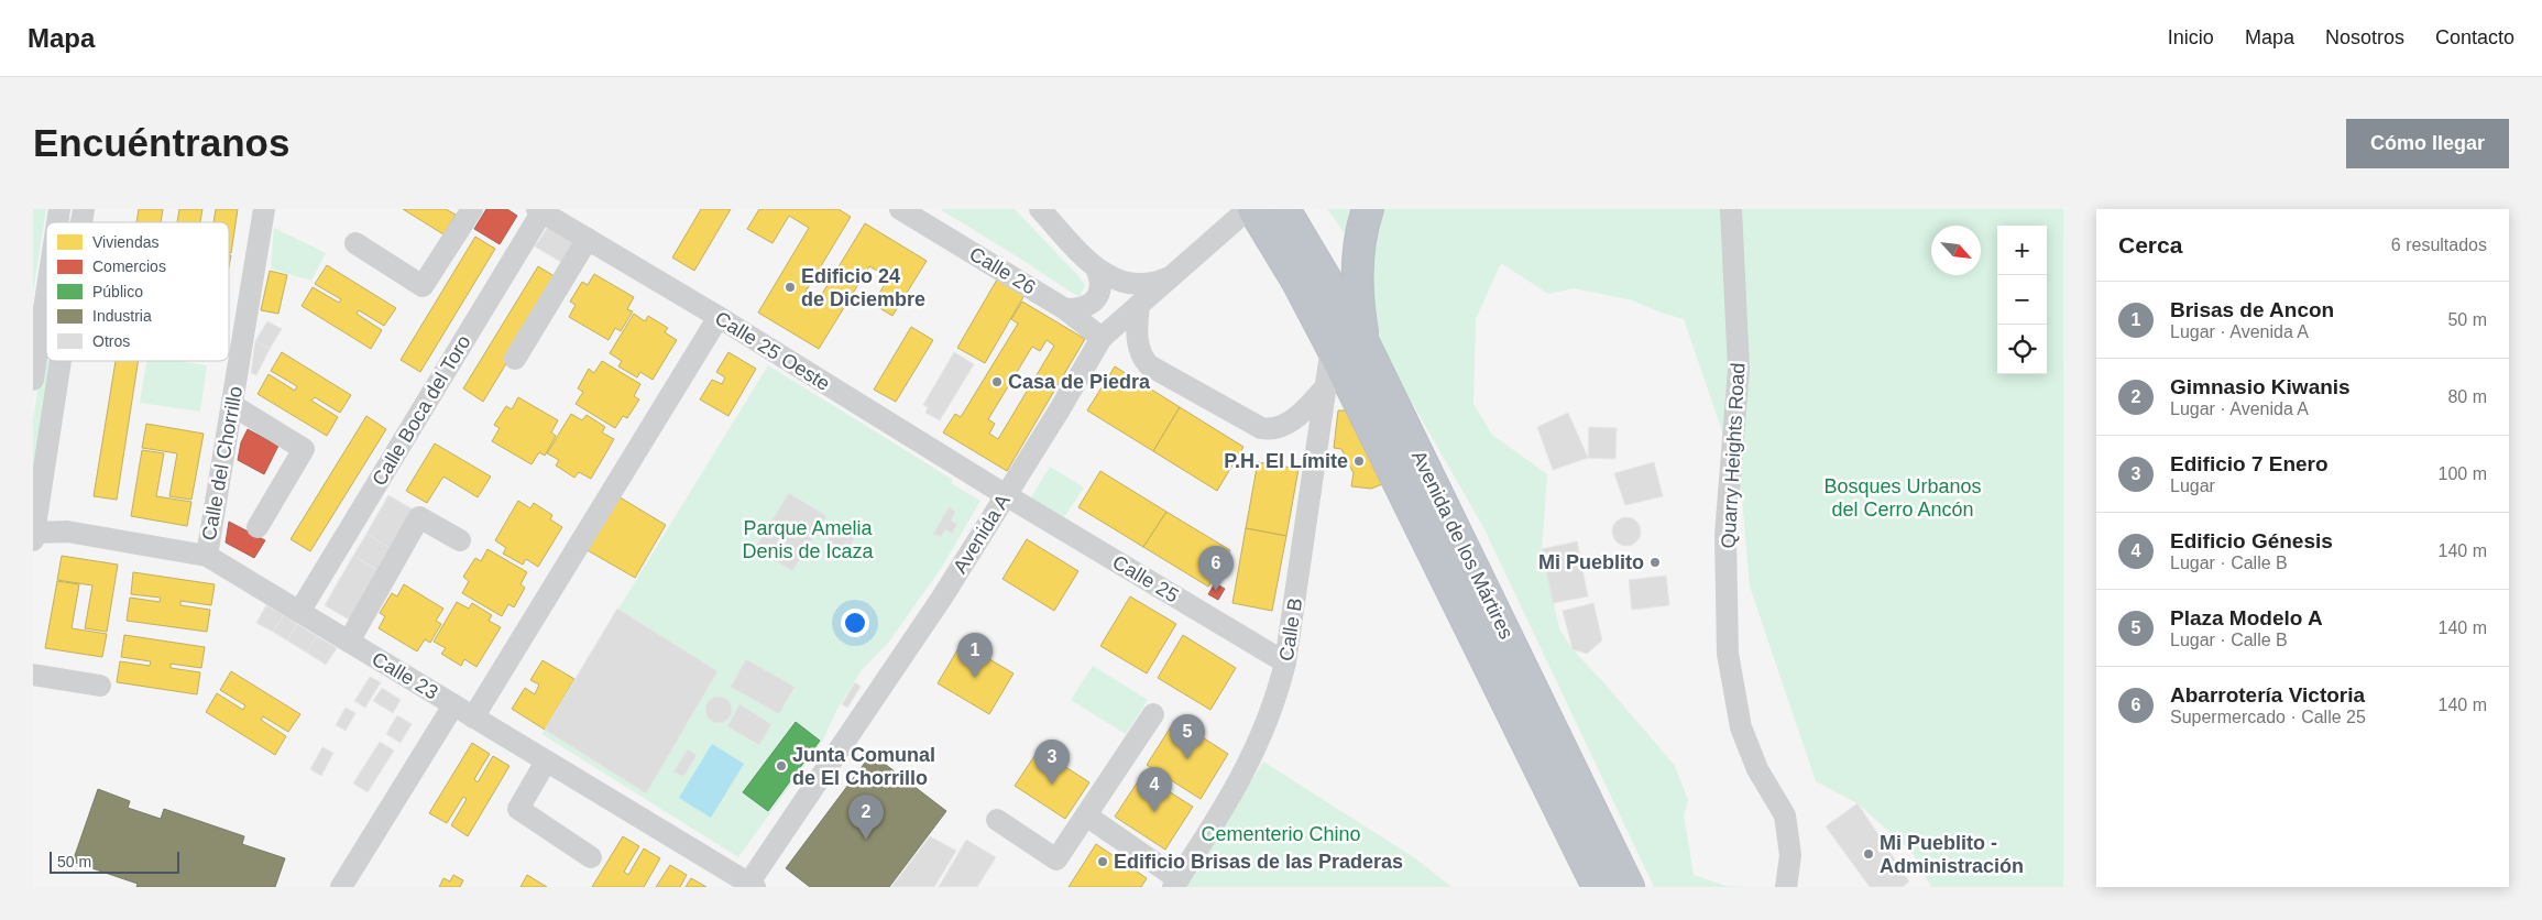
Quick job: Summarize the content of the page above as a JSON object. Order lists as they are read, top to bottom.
{
  "streets": {
    "highway": ["Avenida de los Mártires"],
    "street": [
      "Calle 26",
      "Calle 25 Oeste",
      "Calle Boca del Toro",
      "Quarry Heights Road",
      "Calle del Chorrillo",
      "Avenida A",
      "Calle 25",
      "Calle B",
      "Calle 23"
    ]
  },
  "crossings": [
    ["Calle 26", "Avenida A"],
    ["Calle 25 Oeste", "Calle Boca del Toro"],
    ["Calle 25 Oeste", "Avenida A"],
    ["Calle 25 Oeste", "Calle 25"],
    ["Calle Boca del Toro", "Calle 23"],
    ["Calle del Chorrillo", "Calle 23"],
    ["Avenida A", "Avenida de los Mártires"],
    ["Avenida A", "Calle 25"],
    ["Avenida A", "Calle 23"],
    ["Avenida de los Mártires", "Calle B"],
    ["Calle 25", "Calle B"]
  ],
  "parks": ["Bosques Urbanos del Cerro Ancón", "Parque Amelia Denis de Icaza", "Cementerio Chino"],
  "places": [
    "Edificio 24 de Diciembre",
    "Casa de Piedra",
    "P.H. El Límite",
    "Mi Pueblito",
    "Junta Comunal de El Chorrillo",
    "Mi Pueblito - Administración",
    "Edificio Brisas de las Praderas"
  ],
  "legend": [
    "Viviendas",
    "Comercios",
    "Público",
    "Industria",
    "Otros"
  ],
  "scale_bar": "50 m",
  "north": "bottom right",
  "page": {
    "header": "Mapa",
    "nav": [
      "Inicio",
      "Mapa",
      "Nosotros",
      "Contacto"
    ],
    "buttons": "Cómo llegar",
    "title": "Encuéntranos",
    "heading": ["Cerca", "6 resultados"],
    "map_buttons": ["+", "−"],
    "list": [
      {
        "mark": "1",
        "name": "Brisas de Ancon",
        "note": "Lugar · Avenida A",
        "value": "50 m"
      },
      {
        "mark": "2",
        "name": "Gimnasio Kiwanis",
        "note": "Lugar · Avenida A",
        "value": "80 m"
      },
      {
        "mark": "3",
        "name": "Edificio 7 Enero",
        "note": "Lugar",
        "value": "100 m"
      },
      {
        "mark": "4",
        "name": "Edificio Génesis",
        "note": "Lugar · Calle B",
        "value": "140 m"
      },
      {
        "mark": "5",
        "name": "Plaza Modelo A",
        "note": "Lugar · Calle B",
        "value": "140 m"
      },
      {
        "mark": "6",
        "name": "Abarrotería Victoria",
        "note": "Supermercado · Calle 25",
        "value": "140 m"
      }
    ],
    "pins": [
      "6",
      "1",
      "5",
      "3",
      "4",
      "2"
    ],
    "scale": "50 m"
  }
}
